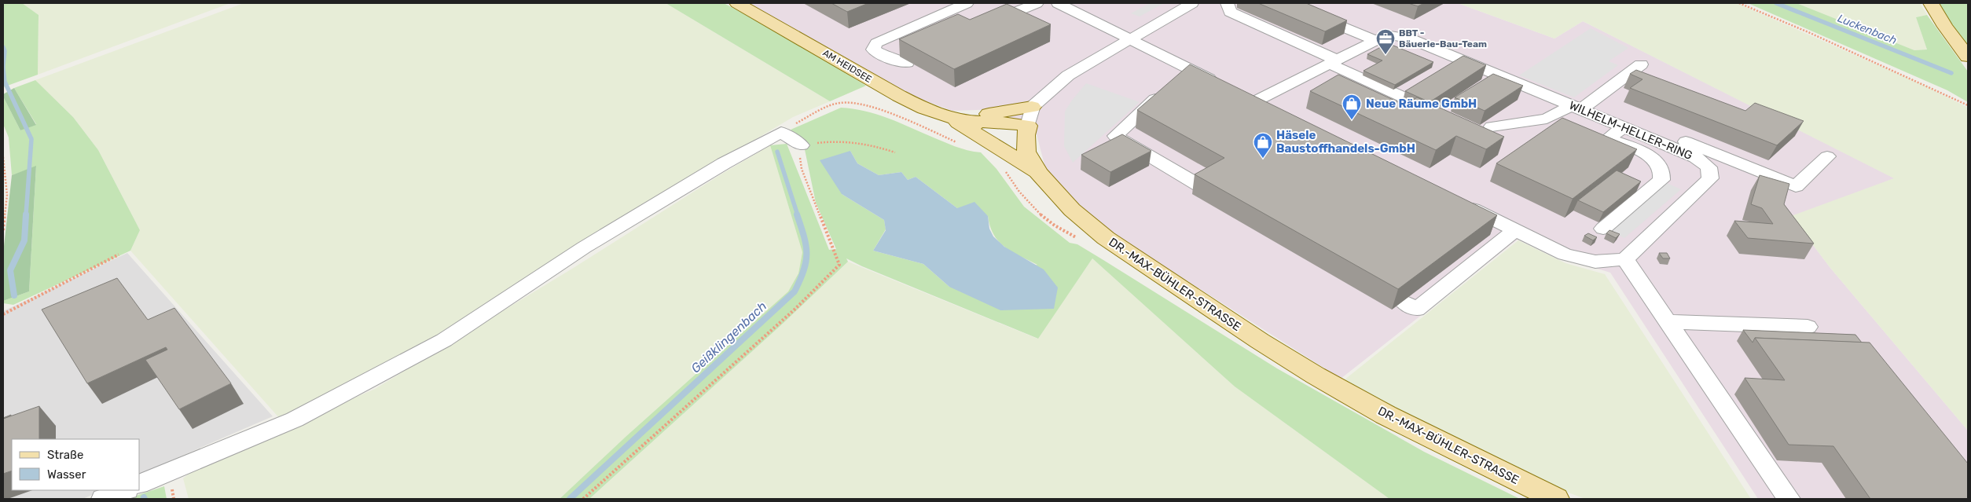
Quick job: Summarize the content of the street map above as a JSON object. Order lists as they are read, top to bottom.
{
  "streets": {
    "main road": ["AM HEIDSEE", "DR.-MAX-BÜHLER-STRASSE"],
    "street": ["WILHELM-HELLER-RING"]
  },
  "crossings": [
    ["AM HEIDSEE", "DR.-MAX-BÜHLER-STRASSE"]
  ],
  "water": ["Luckenbach", "Geißklingenbach"],
  "places": {
    "office": ["BBT - Bäuerle-Bau-Team"],
    "shop": ["Neue Räume GmbH", "Häsele Baustoffhandels-GmbH"]
  },
  "legend": ["Straße", "Wasser"]
}
